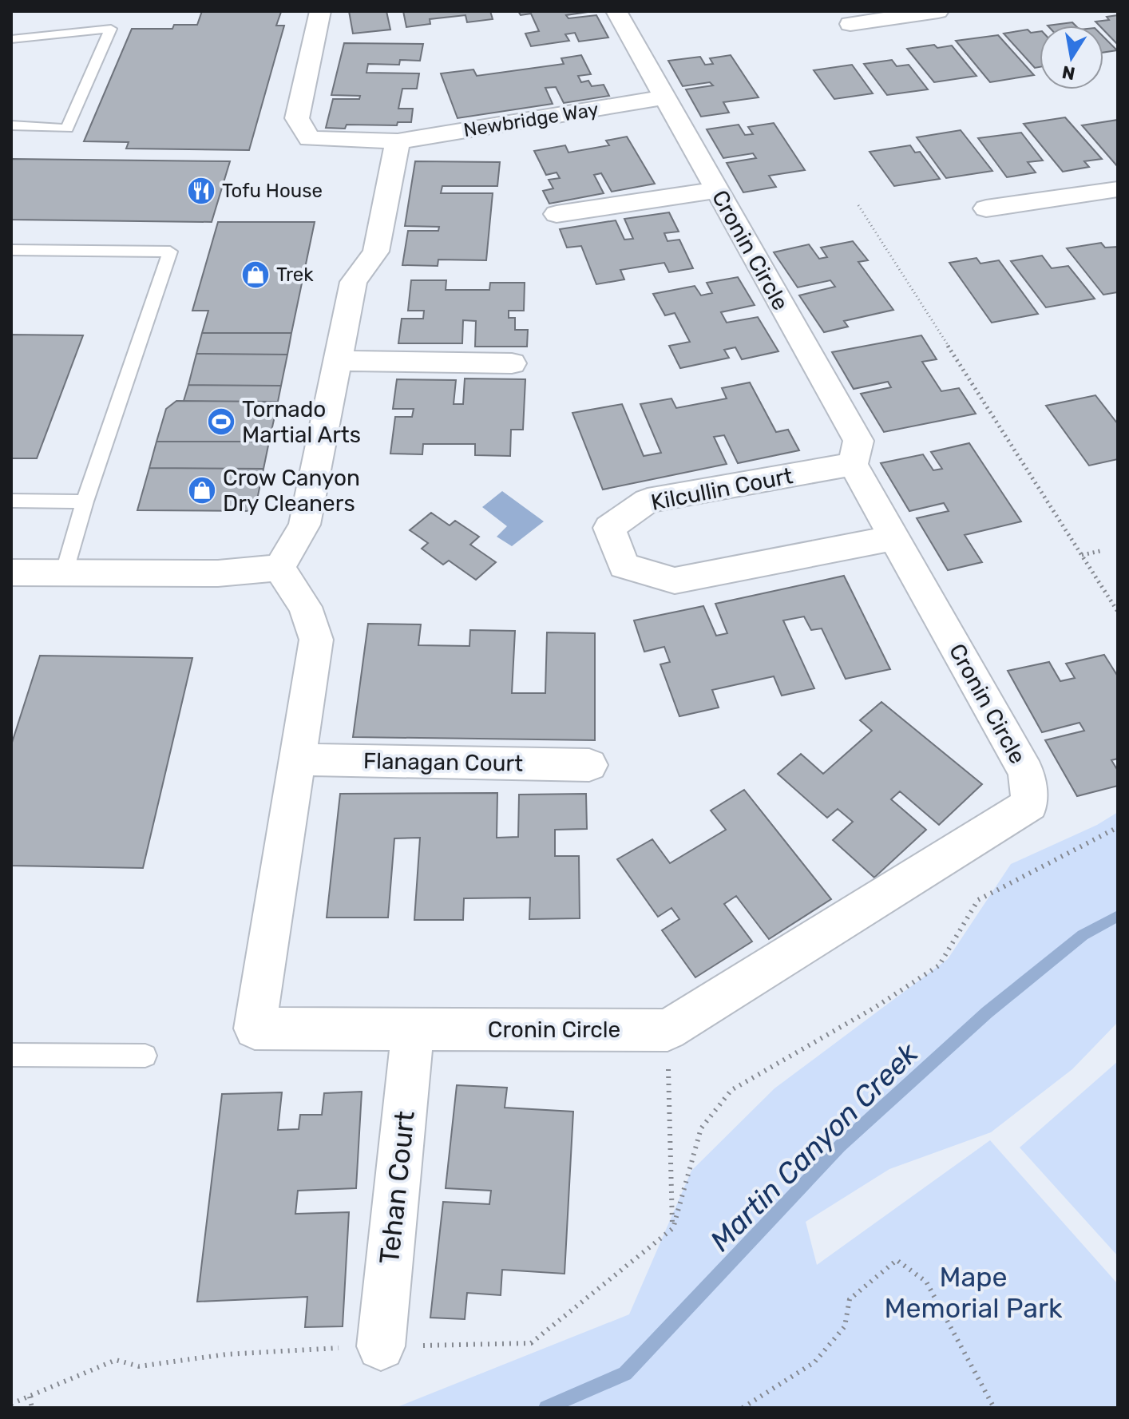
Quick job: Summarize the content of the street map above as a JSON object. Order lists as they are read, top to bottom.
{
  "streets": {
    "street": [
      "Newbridge Way",
      "Cronin Circle",
      "Kilcullin Court",
      "Flanagan Court",
      "Tehan Court"
    ]
  },
  "crossings": [
    ["Newbridge Way", "Cronin Circle"],
    ["Cronin Circle", "Kilcullin Court"],
    ["Cronin Circle", "Flanagan Court"],
    ["Cronin Circle", "Tehan Court"]
  ],
  "water": ["Martin Canyon Creek"],
  "parks": ["Mape Memorial Park"],
  "places": {
    "restaurant": ["Tofu House"],
    "shop": ["Trek", "Crow Canyon Dry Cleaners"],
    "sports": ["Tornado Martial Arts"]
  },
  "north": "bottom"
}
